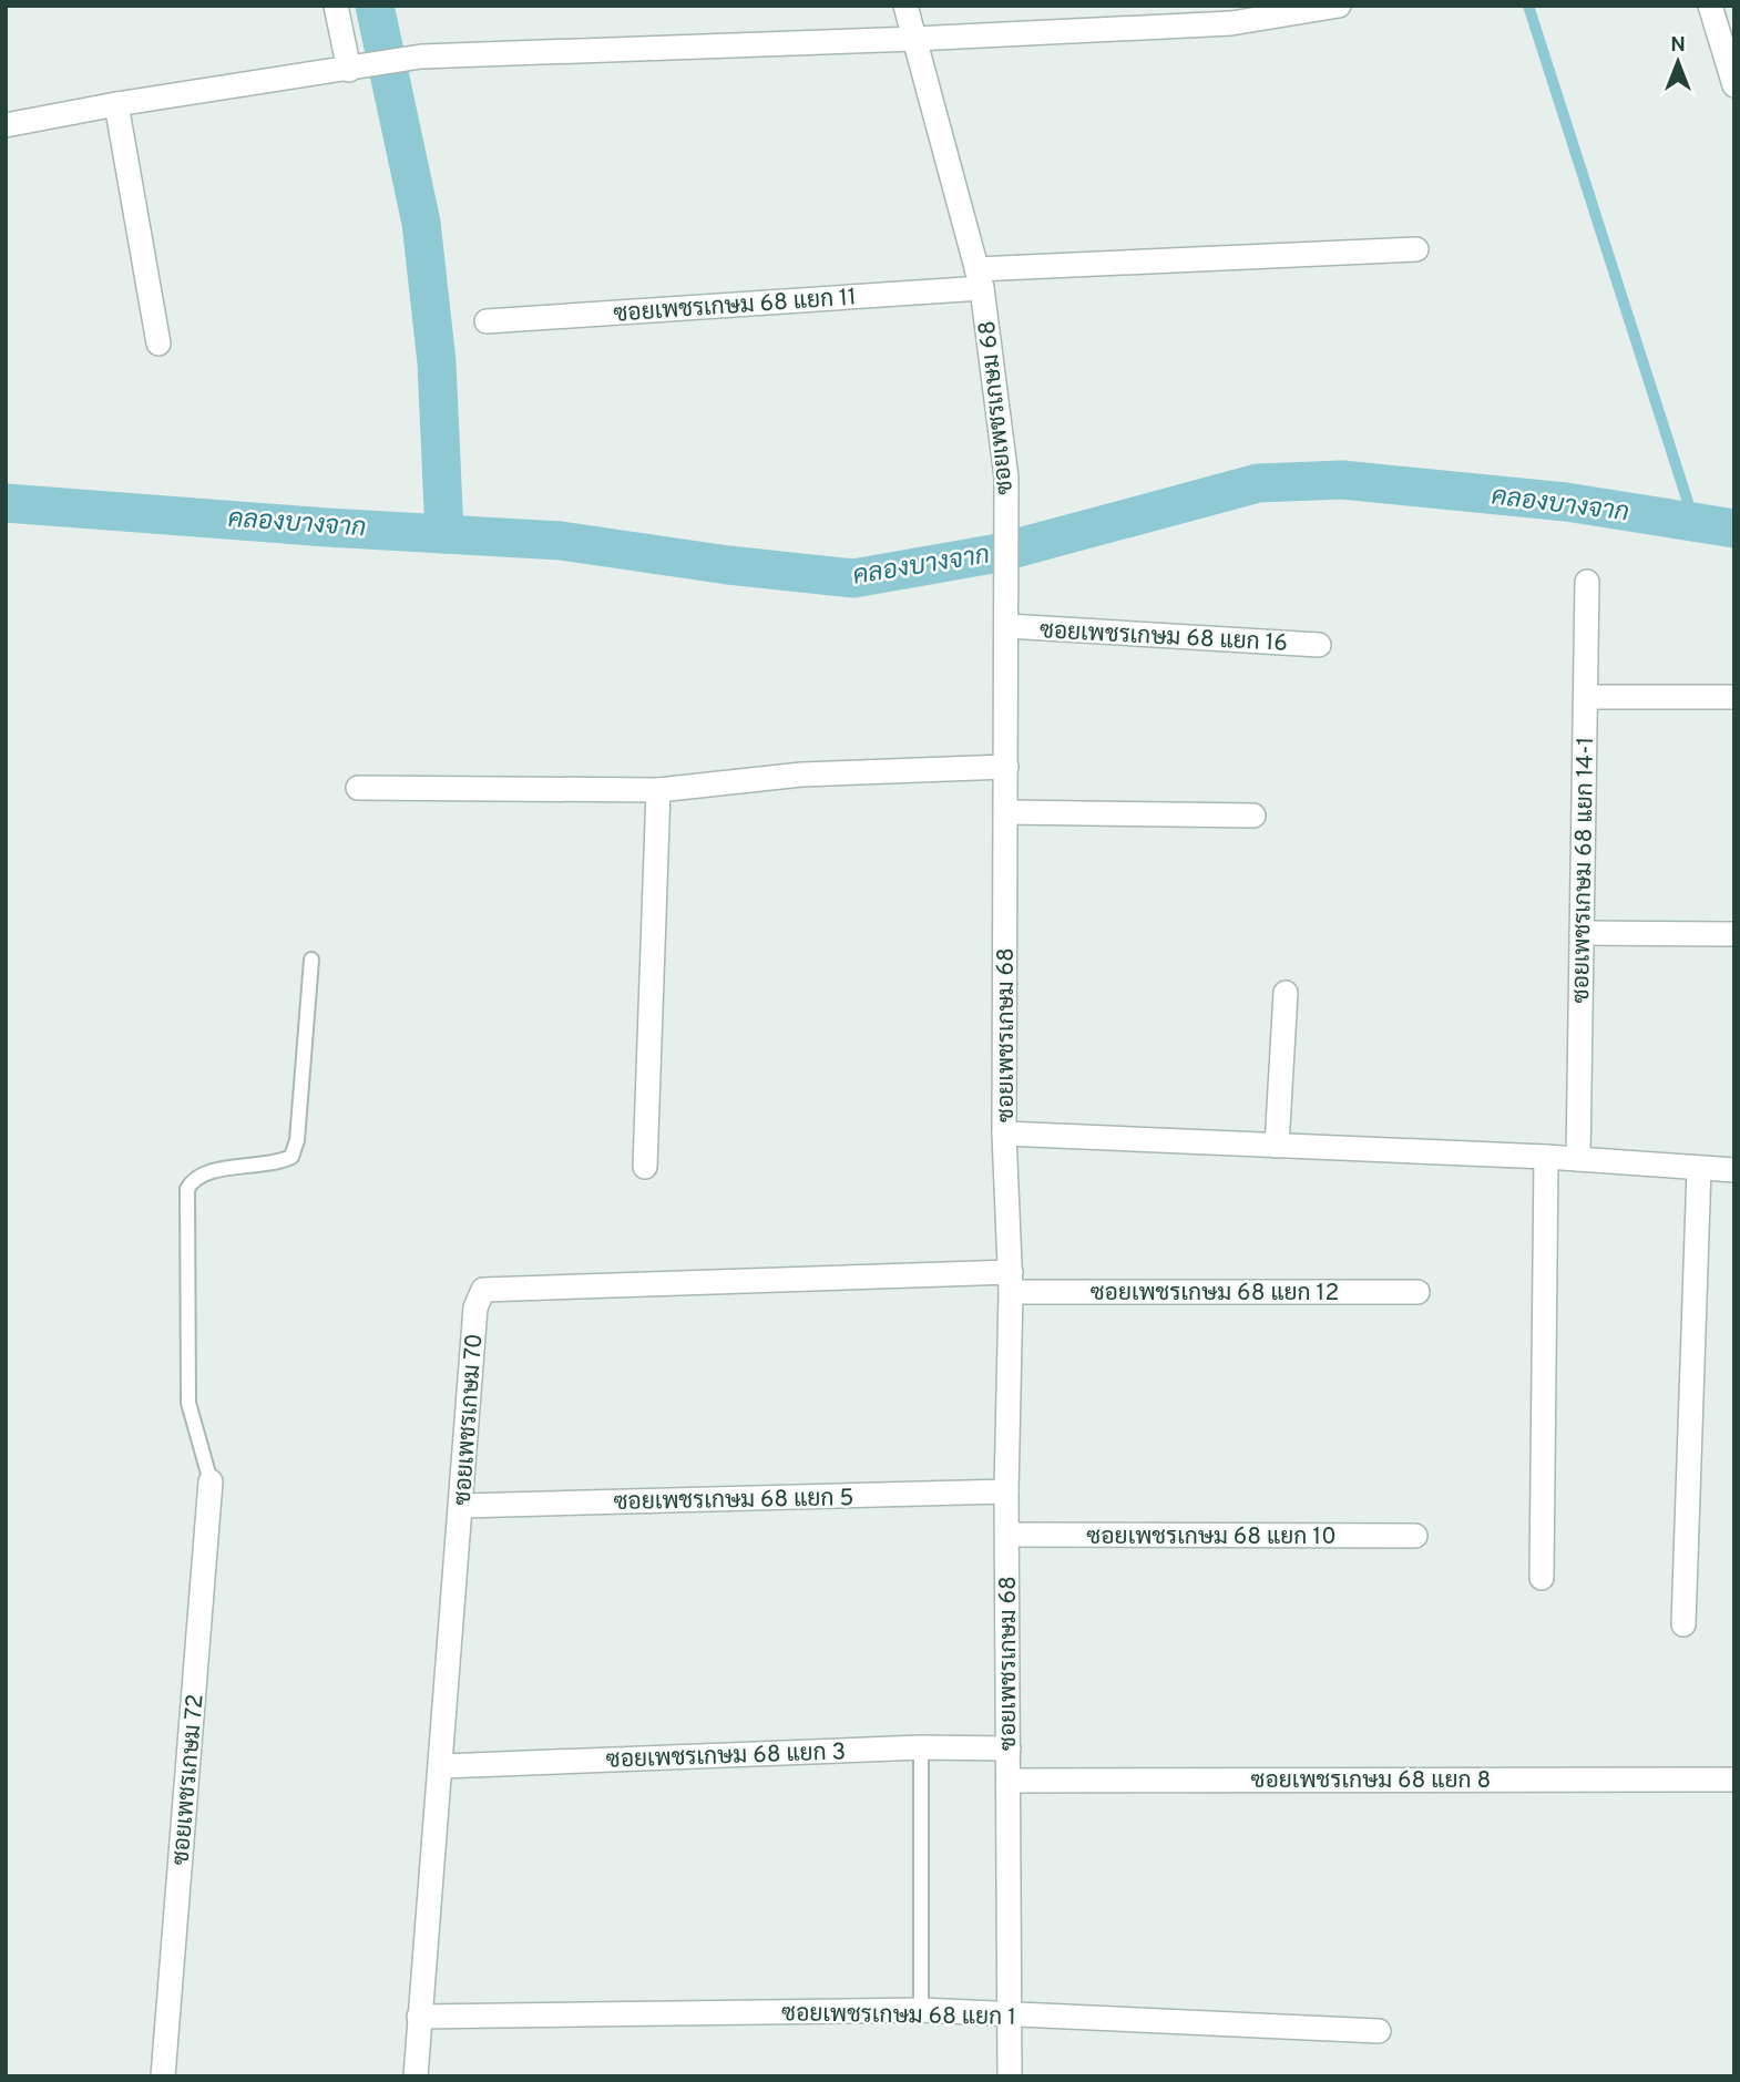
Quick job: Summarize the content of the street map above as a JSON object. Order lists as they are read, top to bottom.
{
  "streets": {
    "street": [
      "ซอยเพชรเกษม 68 แยก 11",
      "ซอยเพชรเกษม 68",
      "ซอยเพชรเกษม 68 แยก 16",
      "ซอยเพชรเกษม 68 แยก 14-1",
      "ซอยเพชรเกษม 68 แยก 12",
      "ซอยเพชรเกษม 70",
      "ซอยเพชรเกษม 68 แยก 5",
      "ซอยเพชรเกษม 68 แยก 10",
      "ซอยเพชรเกษม 68 แยก 3",
      "ซอยเพชรเกษม 72",
      "ซอยเพชรเกษม 68 แยก 8",
      "ซอยเพชรเกษม 68 แยก 1"
    ]
  },
  "crossings": [
    ["ซอยเพชรเกษม 68 แยก 11", "ซอยเพชรเกษม 68"],
    ["ซอยเพชรเกษม 68", "ซอยเพชรเกษม 68 แยก 16"],
    ["ซอยเพชรเกษม 68", "ซอยเพชรเกษม 68 แยก 12"],
    ["ซอยเพชรเกษม 68", "ซอยเพชรเกษม 70"],
    ["ซอยเพชรเกษม 68", "ซอยเพชรเกษม 68 แยก 5"],
    ["ซอยเพชรเกษม 68", "ซอยเพชรเกษม 68 แยก 10"],
    ["ซอยเพชรเกษม 68", "ซอยเพชรเกษม 68 แยก 3"],
    ["ซอยเพชรเกษม 68", "ซอยเพชรเกษม 68 แยก 8"],
    ["ซอยเพชรเกษม 68", "ซอยเพชรเกษม 68 แยก 1"],
    ["ซอยเพชรเกษม 68 แยก 12", "ซอยเพชรเกษม 70"],
    ["ซอยเพชรเกษม 70", "ซอยเพชรเกษม 68 แยก 5"],
    ["ซอยเพชรเกษม 70", "ซอยเพชรเกษม 68 แยก 3"],
    ["ซอยเพชรเกษม 70", "ซอยเพชรเกษม 68 แยก 1"]
  ],
  "water": ["คลองบางจาก"],
  "north": "top"
}
